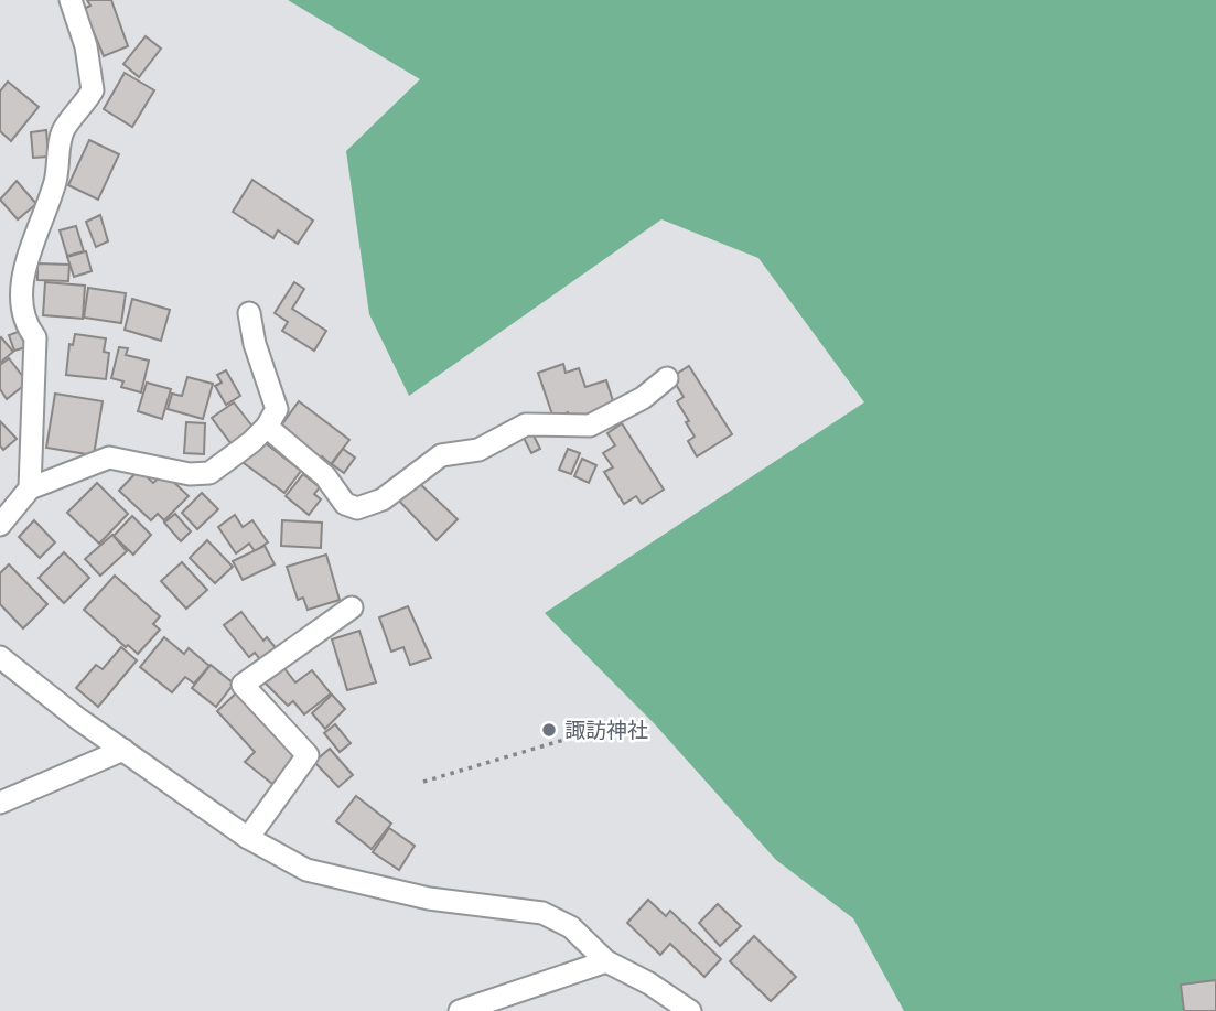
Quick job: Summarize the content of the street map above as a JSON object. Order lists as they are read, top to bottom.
{
  "places": ["諏訪神社"]
}
